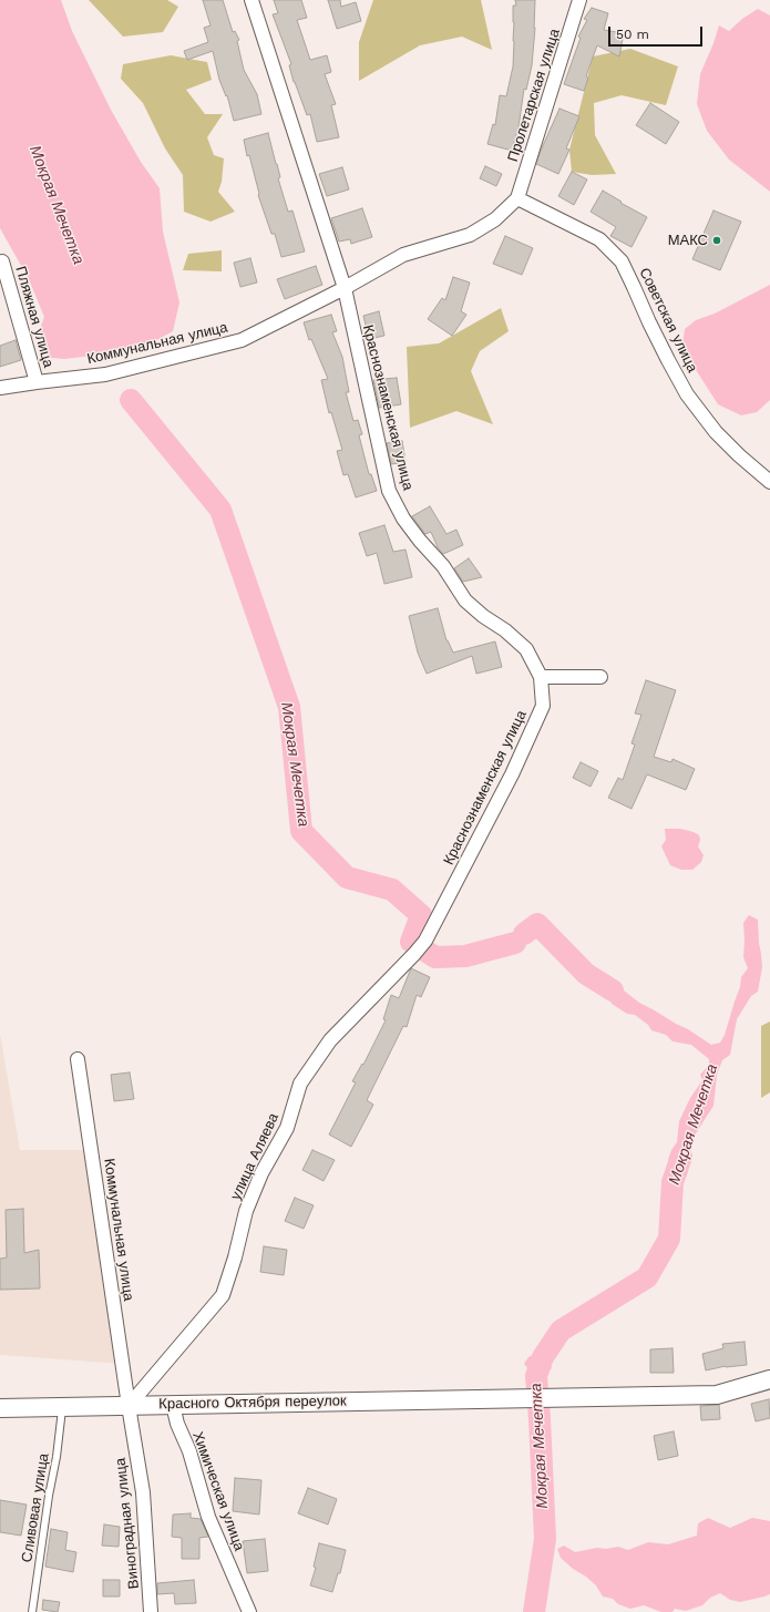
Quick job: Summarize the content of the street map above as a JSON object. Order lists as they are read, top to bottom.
{
  "streets": {
    "street": [
      "Пролетарская улица",
      "Пляжная улица",
      "Советская улица",
      "Коммунальная улица",
      "Краснознаменская улица",
      "улица Аляева",
      "Красного Октября переулок",
      "Химическая улица",
      "Виноградная улица"
    ],
    "lane": ["Сливовая улица"]
  },
  "crossings": [
    ["Пролетарская улица", "Советская улица"],
    ["Пролетарская улица", "Коммунальная улица"],
    ["Пляжная улица", "Коммунальная улица"],
    ["Советская улица", "Коммунальная улица"],
    ["Коммунальная улица", "Краснознаменская улица"],
    ["Коммунальная улица", "улица Аляева"],
    ["Коммунальная улица", "Красного Октября переулок"],
    ["Коммунальная улица", "Виноградная улица"],
    ["Краснознаменская улица", "улица Аляева"],
    ["улица Аляева", "Красного Октября переулок"],
    ["улица Аляева", "Виноградная улица"],
    ["Красного Октября переулок", "Химическая улица"],
    ["Красного Октября переулок", "Сливовая улица"],
    ["Красного Октября переулок", "Виноградная улица"]
  ],
  "water": ["Мокрая Мечетка"],
  "places": ["МАКС"],
  "scale_bar": "50 m"
}
